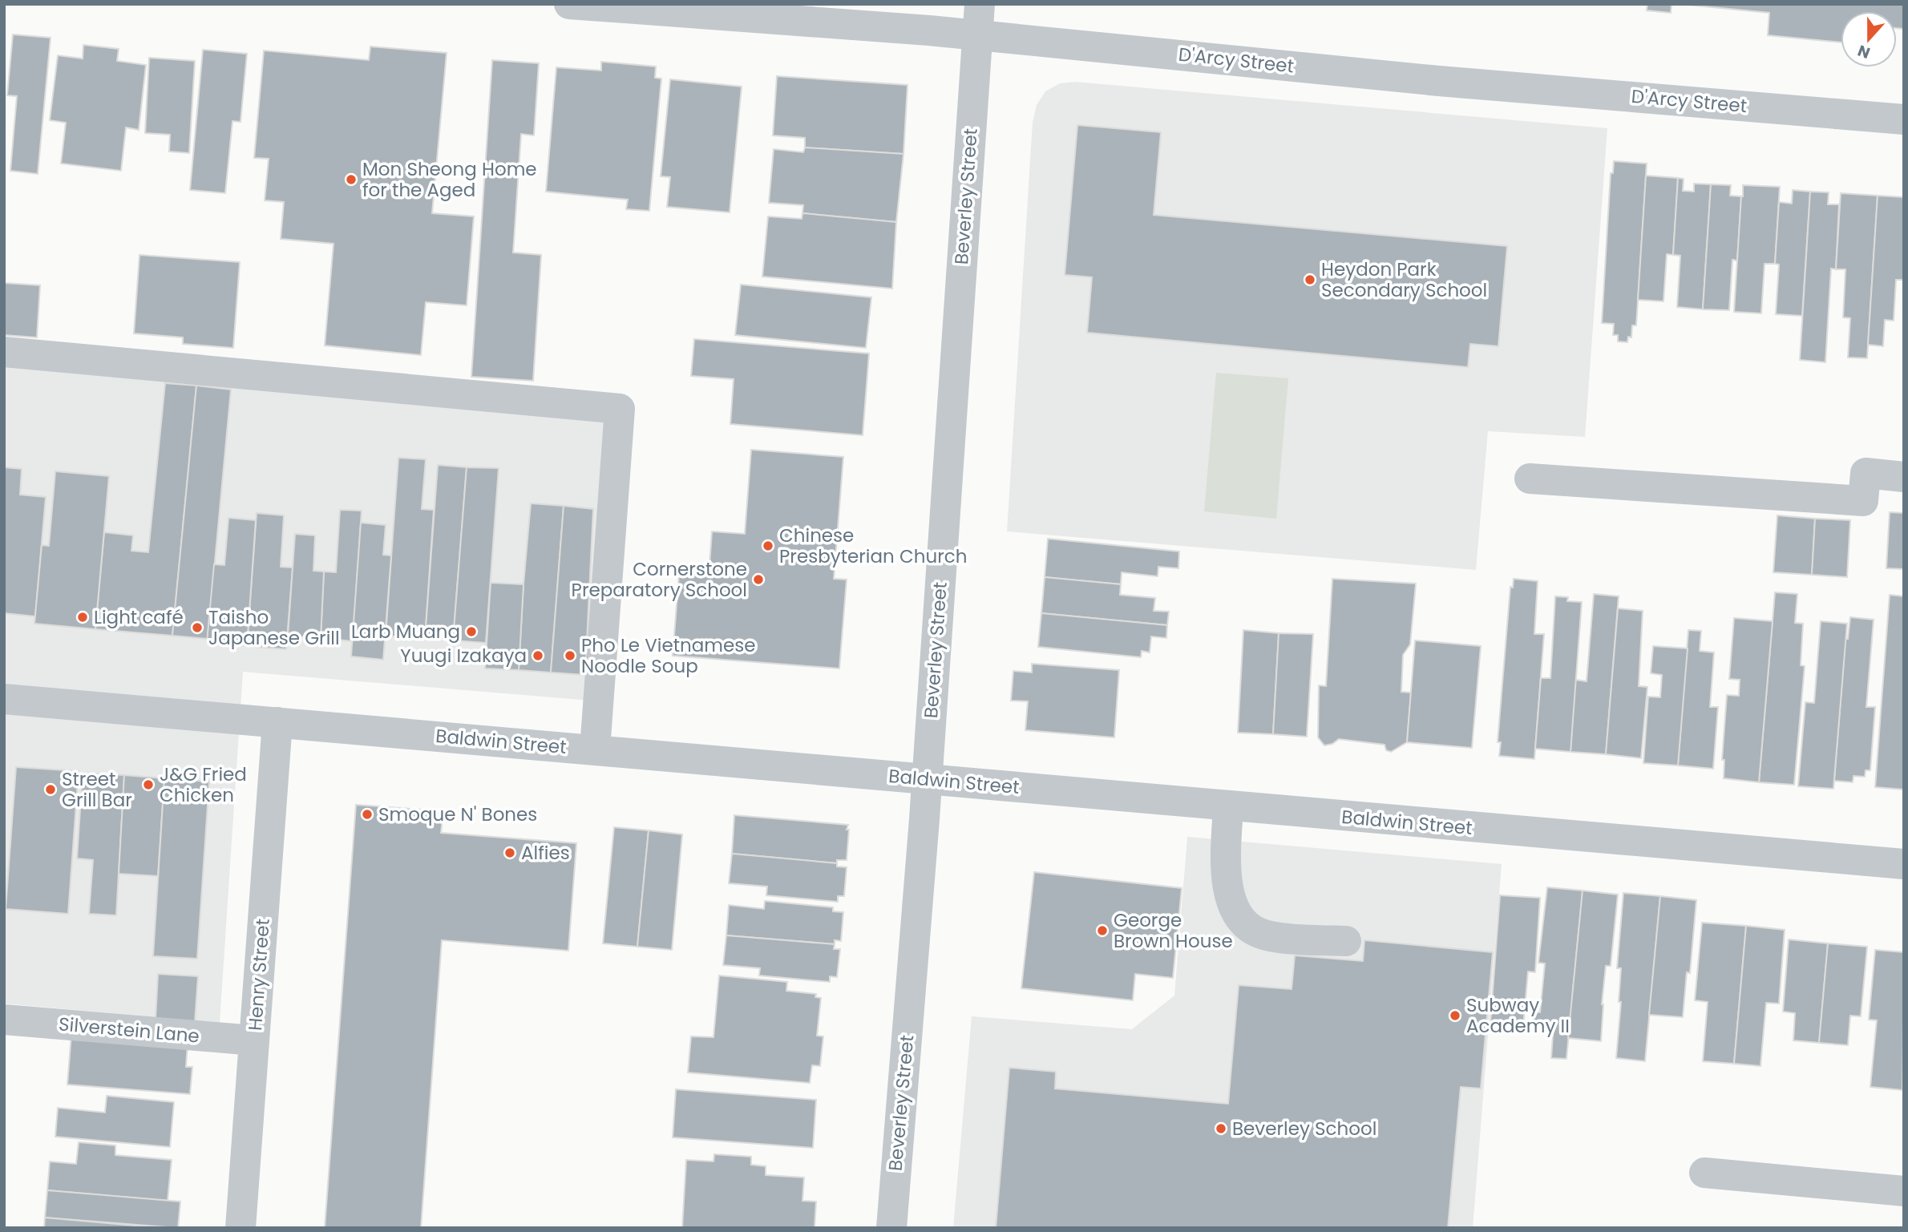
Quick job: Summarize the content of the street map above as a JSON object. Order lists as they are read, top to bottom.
{
  "streets": {
    "street": [
      "D'Arcy Street",
      "Beverley Street",
      "Baldwin Street",
      "Henry Street",
      "Silverstein Lane"
    ]
  },
  "crossings": [
    ["D'Arcy Street", "Beverley Street"],
    ["Beverley Street", "Baldwin Street"],
    ["Baldwin Street", "Henry Street"],
    ["Henry Street", "Silverstein Lane"]
  ],
  "places": [
    "Mon Sheong Home for the Aged",
    "Heydon Park Secondary School",
    "Chinese Presbyterian Church",
    "Cornerstone Preparatory School",
    "Light café",
    "Taisho Japanese Grill",
    "Larb Muang",
    "Yuugi Izakaya",
    "Pho Le Vietnamese Noodle Soup",
    "J&G Fried Chicken",
    "Street Grill Bar",
    "Smoque N' Bones",
    "Alfies",
    "George Brown House",
    "Subway Academy II",
    "Beverley School"
  ],
  "north": "bottom"
}
